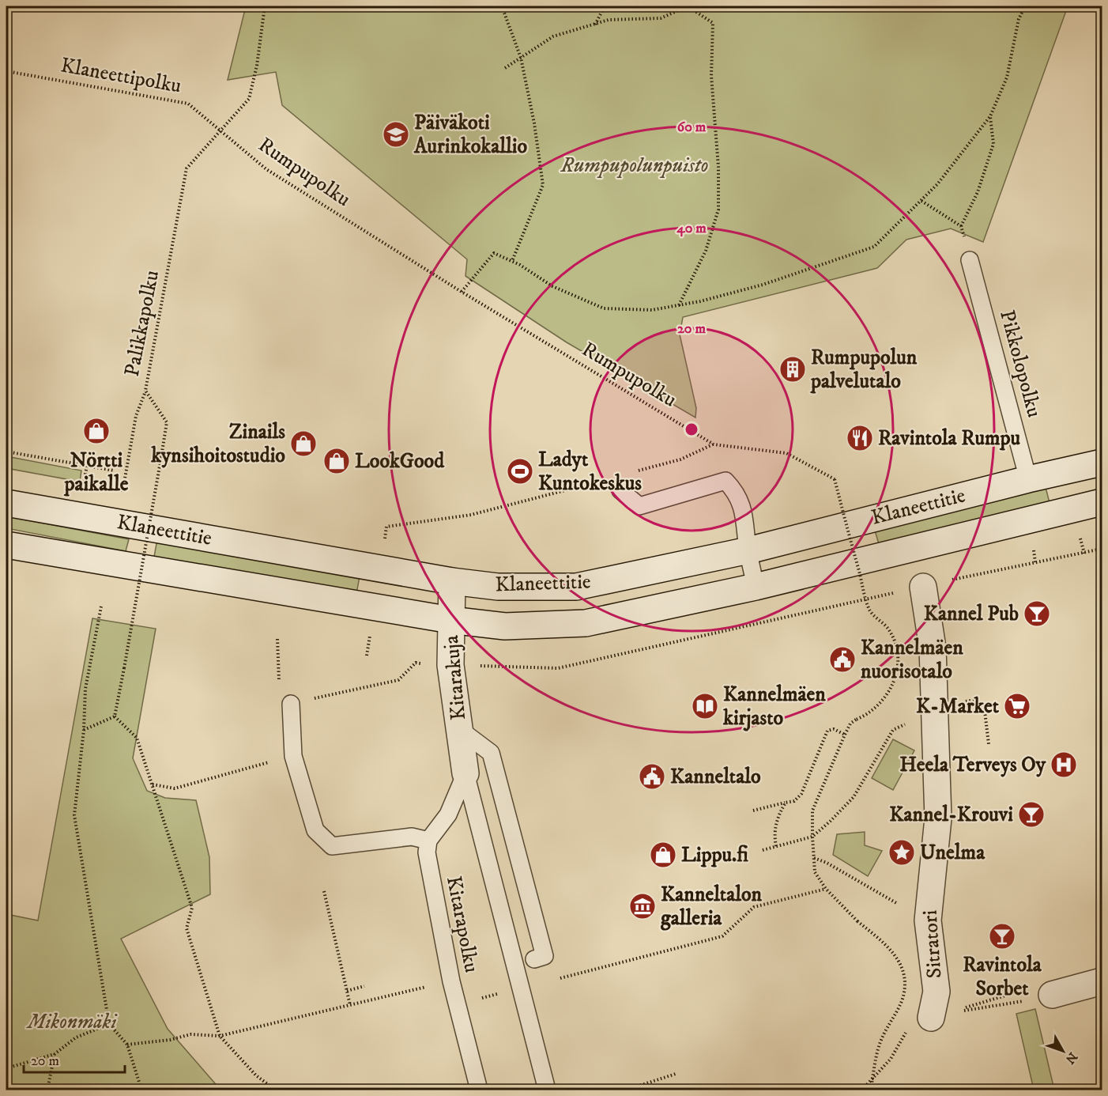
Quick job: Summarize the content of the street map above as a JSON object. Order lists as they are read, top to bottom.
{
  "streets": {
    "street": ["Klaneettitie", "Kitarakuja", "Sitratori"],
    "lane": ["Pikkolopolku", "Kitarapolku"],
    "path": ["Klaneettipolku", "Rumpupolku", "Palikkapolku"]
  },
  "crossings": [
    ["Klaneettipolku", "Rumpupolku"],
    ["Klaneettipolku", "Palikkapolku"],
    ["Rumpupolku", "Palikkapolku"],
    ["Pikkolopolku", "Klaneettitie"],
    ["Klaneettitie", "Kitarakuja"]
  ],
  "parks": ["Rumpupolunpuisto", "Mikonmäki"],
  "places": {
    "school or university": ["Päiväkoti Aurinkokallio"],
    "building": ["Rumpupolun palvelutalo"],
    "shop": [
      "Nörtti paikalle",
      "Zinails kynsihoitostudio",
      "LookGood",
      "Lippu.fi"
    ],
    "restaurant": ["Ravintola Rumpu"],
    "sports": ["Ladyt Kuntokeskus"],
    "bar": ["Kannel Pub", "Kannel-Krouvi", "Ravintola Sorbet"],
    "public building": ["Kannelmäen nuorisotalo", "Kanneltalo"],
    "library": ["Kannelmäen kirjasto"],
    "supermarket": ["K-Market"],
    "hospital": ["Heela Terveys Oy"],
    "place": ["Unelma"],
    "museum": ["Kanneltalon galleria"]
  },
  "scale_bar": "20 m",
  "north": "bottom right",
  "rings": ["60 m", "40 m", "20 m"]
}
